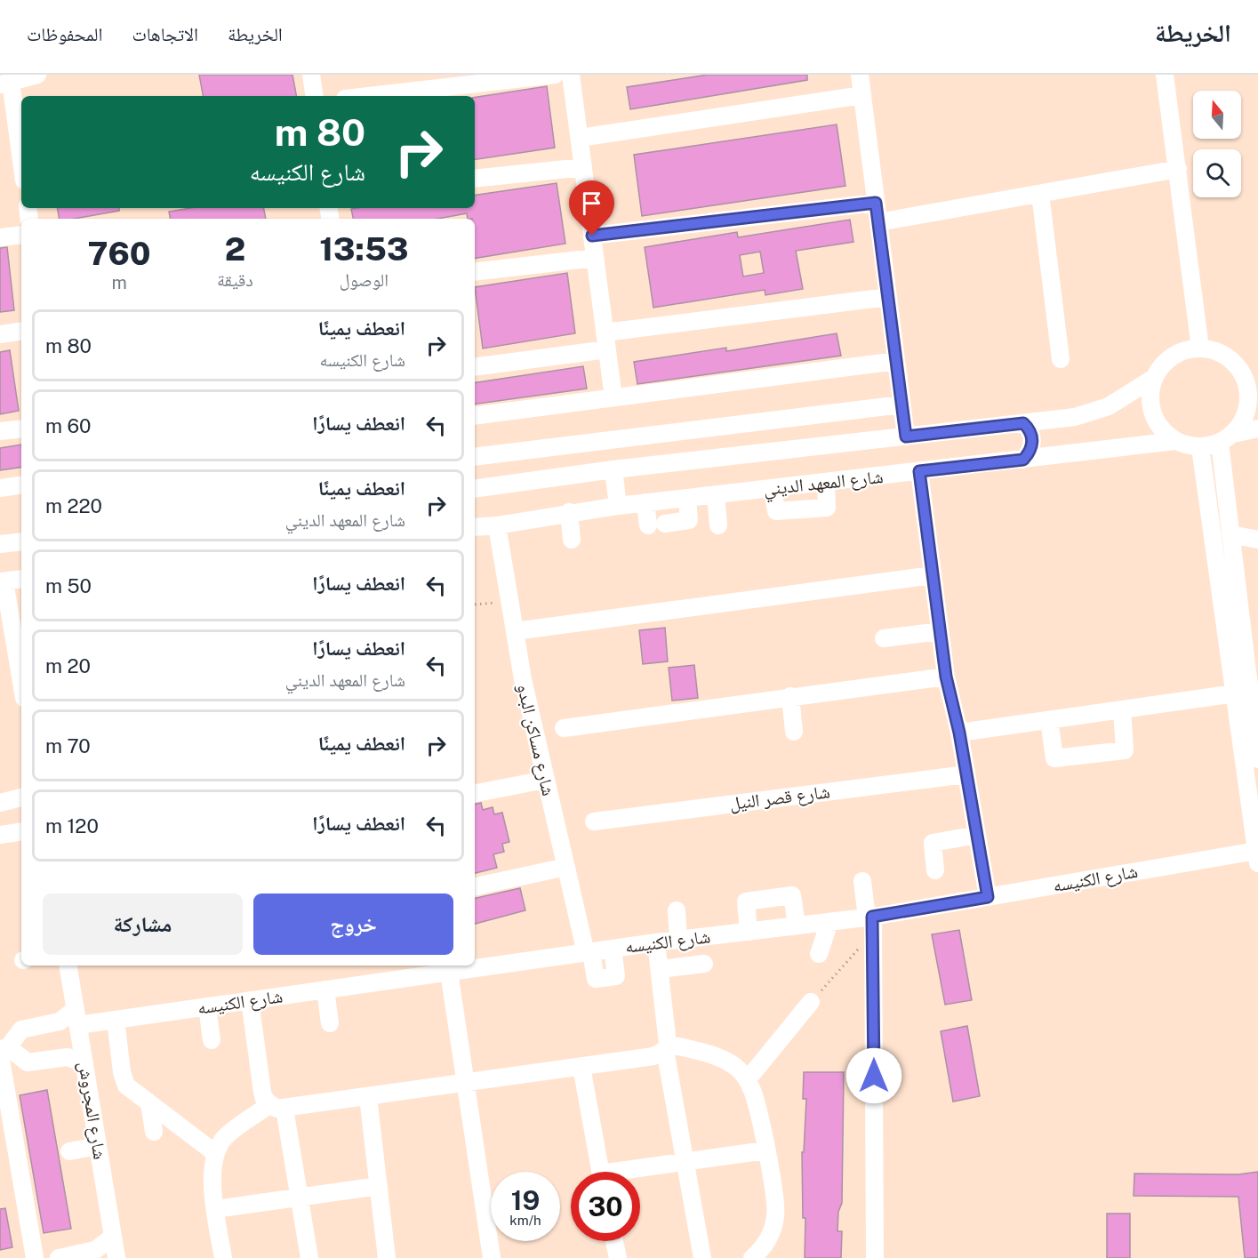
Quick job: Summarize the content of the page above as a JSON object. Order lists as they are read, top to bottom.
{
  "streets": {
    "street": [
      "شارع المعهد الديني",
      "شارع مساكن البدو",
      "شارع قصر النيل",
      "شارع الكنيسه",
      "شارع المجروش"
    ]
  },
  "crossings": [
    ["شارع المعهد الديني", "شارع مساكن البدو"],
    ["شارع مساكن البدو", "شارع الكنيسه"],
    ["شارع الكنيسه", "شارع المجروش"]
  ],
  "north": "top",
  "page": {
    "header": "الخريطة",
    "nav": ["الخريطة", "الاتجاهات", "المحفوظات"],
    "turn": ["80 m", "شارع الكنيسه"],
    "eta": [
      "13:53",
      "الوصول",
      "2",
      "دقيقة",
      "760",
      "m"
    ],
    "list": [
      {
        "name": "انعطف يمينًا",
        "note": "شارع الكنيسه",
        "value": "80 m"
      },
      {
        "name": "انعطف يسارًا",
        "value": "60 m"
      },
      {
        "name": "انعطف يمينًا",
        "note": "شارع المعهد الديني",
        "value": "220 m"
      },
      {
        "name": "انعطف يسارًا",
        "value": "50 m"
      },
      {
        "name": "انعطف يسارًا",
        "note": "شارع المعهد الديني",
        "value": "20 m"
      },
      {
        "name": "انعطف يمينًا",
        "value": "70 m"
      },
      {
        "name": "انعطف يسارًا",
        "value": "120 m"
      }
    ],
    "buttons": ["خروج", "مشاركة"],
    "speed": "19 km/h",
    "limit": "30"
  }
}
